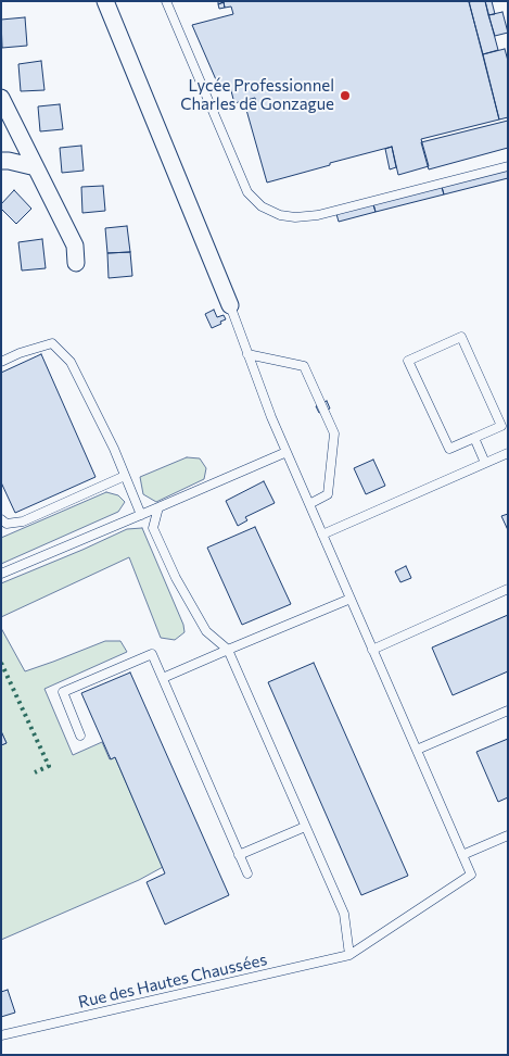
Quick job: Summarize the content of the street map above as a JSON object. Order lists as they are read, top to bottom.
{
  "streets": {
    "lane": ["Rue des Hautes Chaussées"]
  },
  "places": ["Lycée Professionnel Charles de Gonzague"]
}
